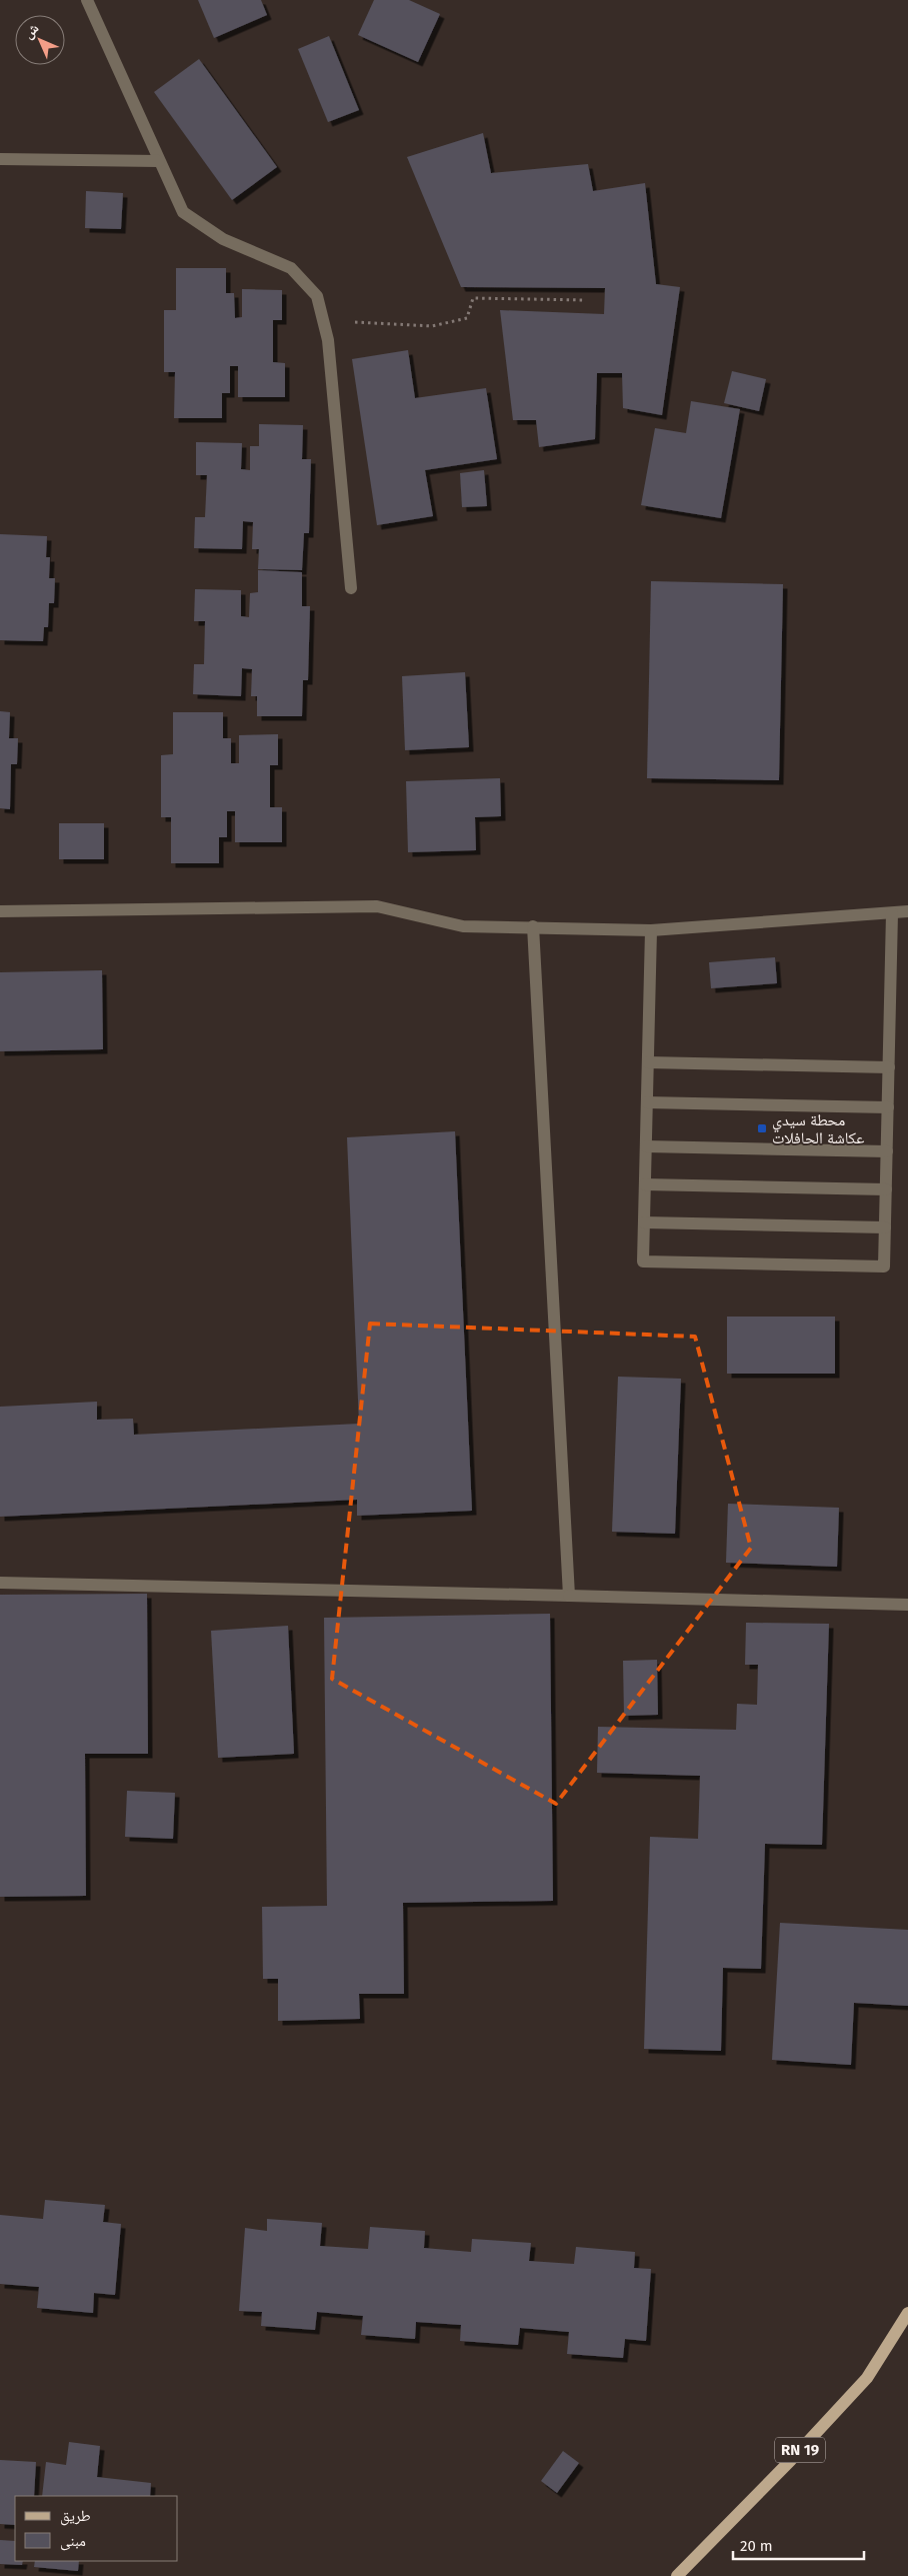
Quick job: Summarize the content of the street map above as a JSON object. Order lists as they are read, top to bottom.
{
  "streets": {
    "main road": ["RN 19"]
  },
  "places": {
    "transit": ["محطة سيدي عكاشة الحافلات"]
  },
  "legend": ["طريق", "مبنى"],
  "scale_bar": "20 m",
  "north": "top left"
}
